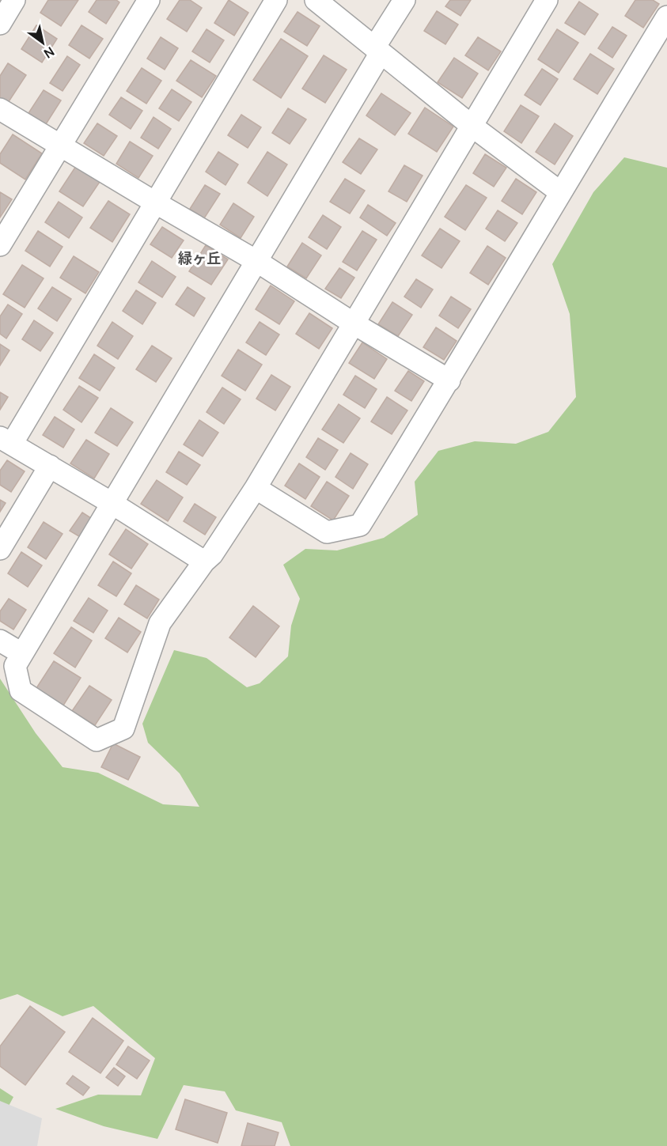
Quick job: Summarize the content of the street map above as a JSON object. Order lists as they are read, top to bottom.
{
  "districts": ["緑ヶ丘"],
  "north": "bottom right"
}
